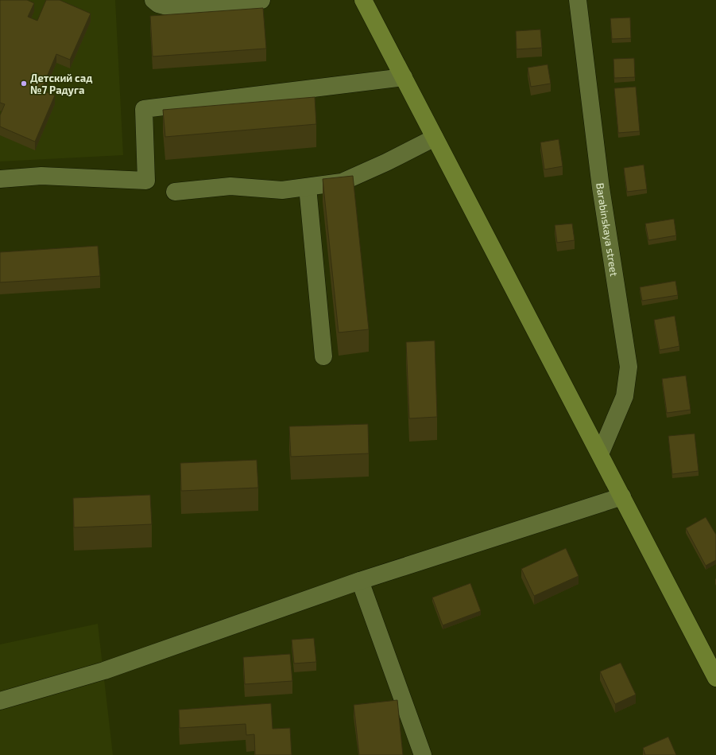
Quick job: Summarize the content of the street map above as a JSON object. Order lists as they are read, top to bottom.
{
  "streets": {
    "street": ["Barabinskaya street"]
  },
  "places": ["Детский сад №7 Радуга"]
}
